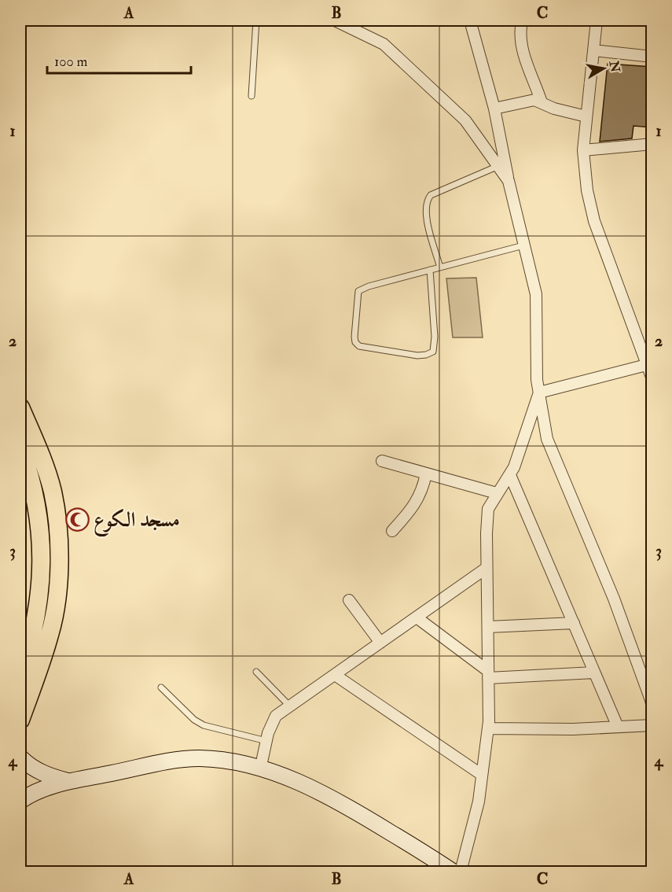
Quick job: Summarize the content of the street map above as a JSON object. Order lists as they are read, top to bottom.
{
  "places": {
    "mosque": ["مسجد الكوع"]
  },
  "scale_bar": "100 m",
  "north": "right",
  "grid": {
    "columns": ["A", "B", "C"],
    "rows": [
      "1",
      "2",
      "3",
      "4"
    ]
  }
}
